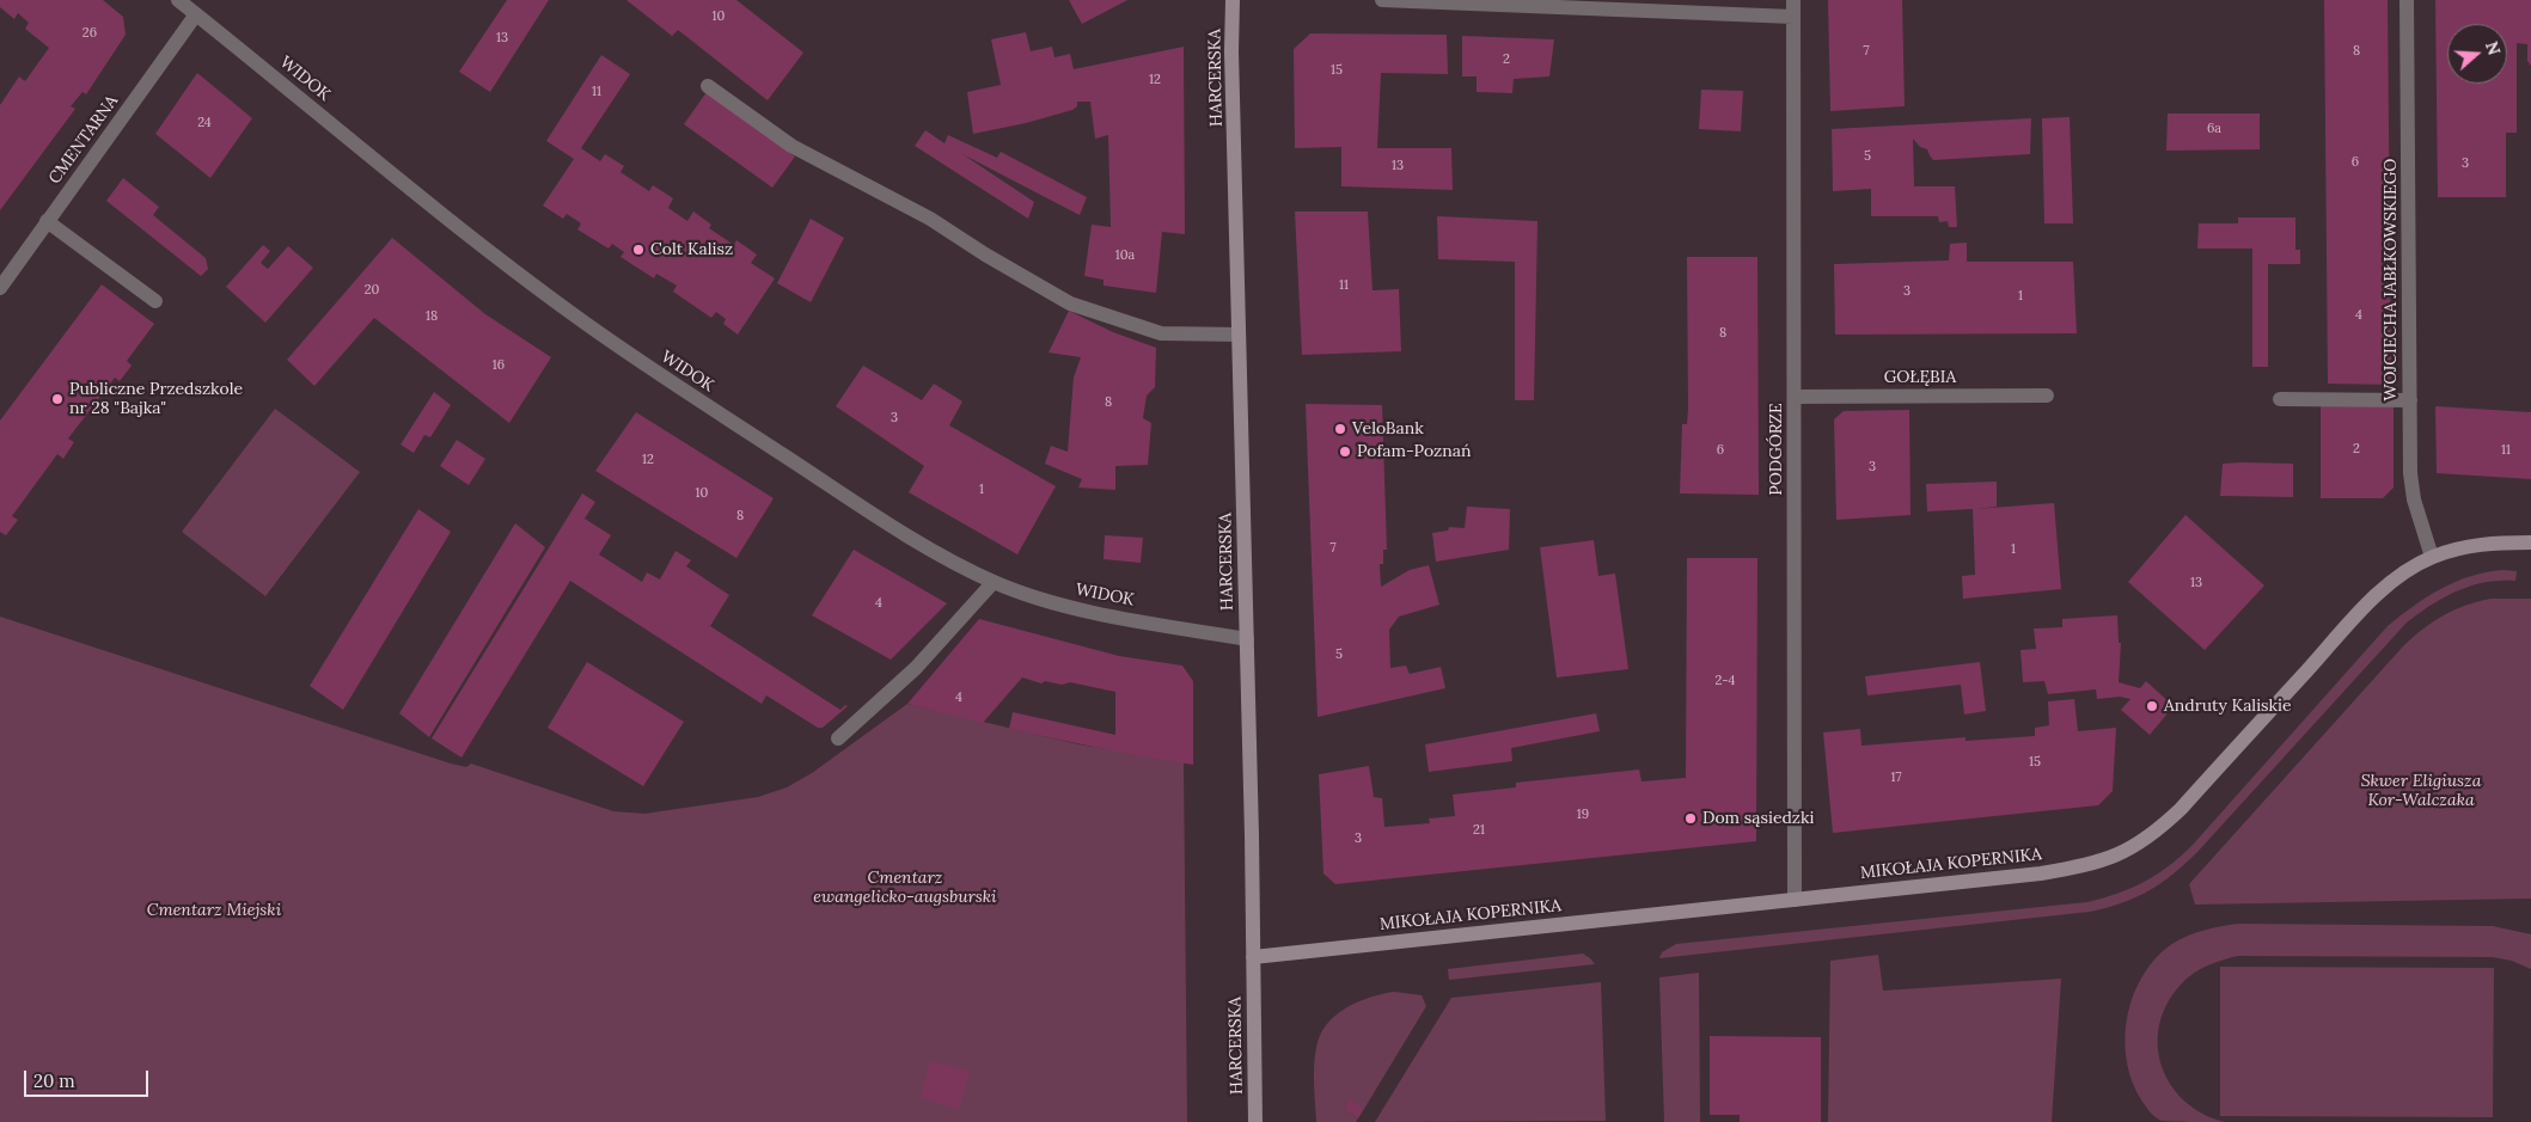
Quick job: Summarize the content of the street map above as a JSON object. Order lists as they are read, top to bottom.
{
  "streets": {
    "street": [
      "HARCERSKA",
      "WIDOK",
      "CMENTARNA",
      "WOJCIECHA JABŁKOWSKIEGO",
      "GOŁĘBIA",
      "PODGÓRZE",
      "MIKOŁAJA KOPERNIKA"
    ]
  },
  "crossings": [
    ["HARCERSKA", "WIDOK"],
    ["HARCERSKA", "MIKOŁAJA KOPERNIKA"],
    ["WIDOK", "CMENTARNA"],
    ["WOJCIECHA JABŁKOWSKIEGO", "MIKOŁAJA KOPERNIKA"],
    ["GOŁĘBIA", "PODGÓRZE"],
    ["PODGÓRZE", "MIKOŁAJA KOPERNIKA"]
  ],
  "parks": ["Skwer Eligiusza Kor-Walczaka", "Cmentarz ewangelicko-augsburski", "Cmentarz Miejski"],
  "places": [
    "Colt Kalisz",
    "Publiczne Przedszkole nr 28 \"Bajka\"",
    "VeloBank",
    "Pofam-Poznań",
    "Andruty Kaliskie",
    "Dom sąsiedzki"
  ],
  "house_numbers": [
    "10",
    "26",
    "13",
    "7",
    "8",
    "2",
    "15",
    "12",
    "11",
    "24",
    "6a",
    "5",
    "6",
    "3",
    "13",
    "10a",
    "11",
    "20",
    "3",
    "1",
    "4",
    "18",
    "8",
    "16",
    "8",
    "3",
    "2",
    "6",
    "11",
    "12",
    "3",
    "1",
    "10",
    "8",
    "7",
    "1",
    "13",
    "4",
    "5",
    "2-4",
    "4",
    "15",
    "17",
    "19",
    "21",
    "3"
  ],
  "scale_bar": "20 m",
  "north": "right"
}
